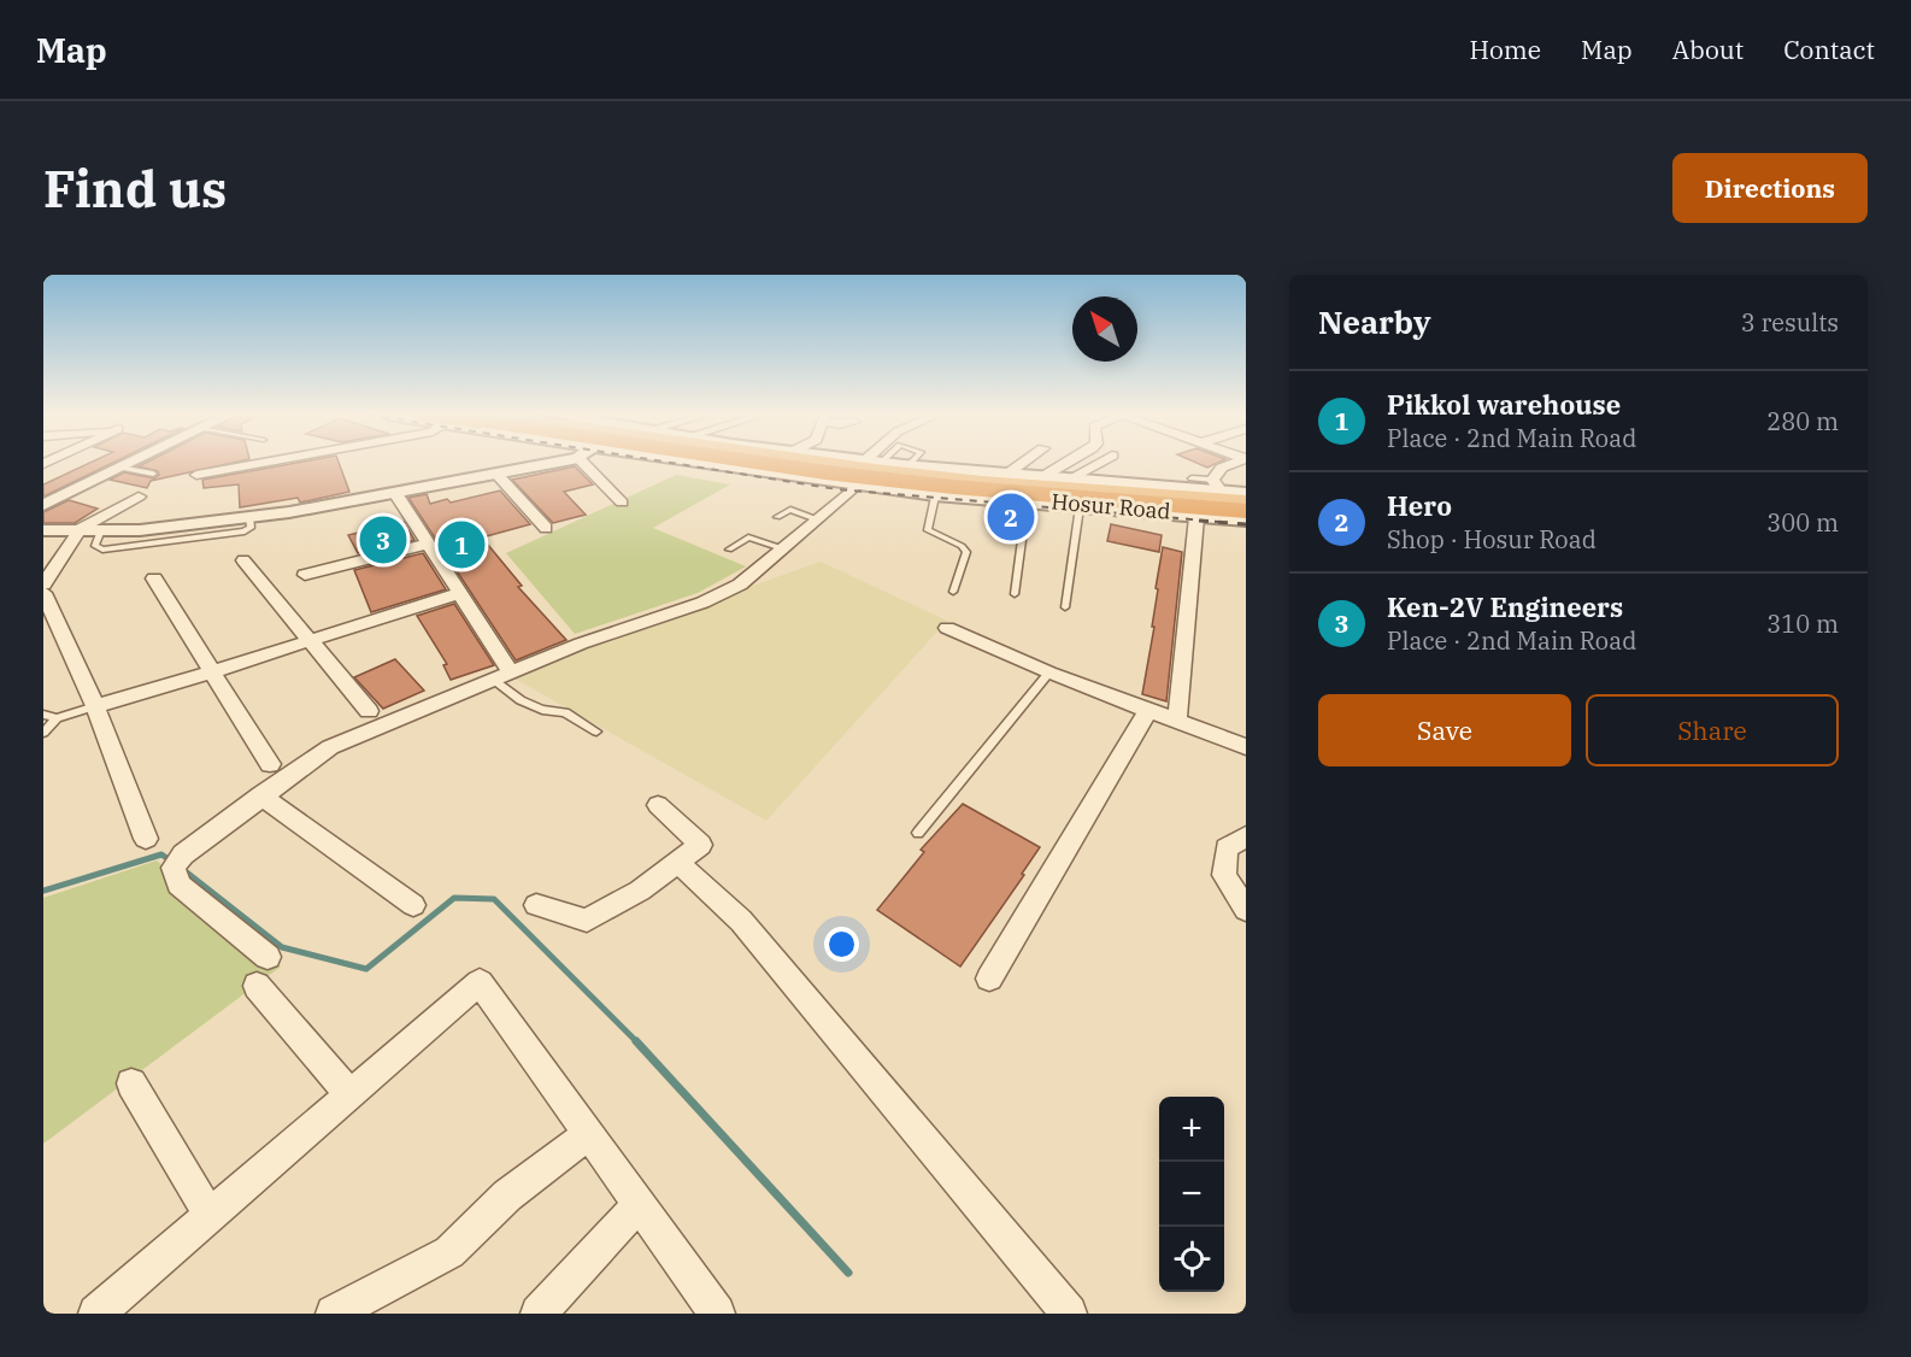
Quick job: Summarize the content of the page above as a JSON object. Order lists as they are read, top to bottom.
{
  "streets": {
    "highway": ["Hosur Road"]
  },
  "north": "top left",
  "page": {
    "header": "Map",
    "nav": [
      "Home",
      "Map",
      "About",
      "Contact"
    ],
    "buttons": [
      "Directions",
      ["Save", "Share"]
    ],
    "title": "Find us",
    "heading": ["Nearby", "3 results"],
    "list": [
      {
        "mark": "1",
        "name": "Pikkol warehouse",
        "note": "Place · 2nd Main Road",
        "value": "280 m"
      },
      {
        "mark": "2",
        "name": "Hero",
        "note": "Shop · Hosur Road",
        "value": "300 m"
      },
      {
        "mark": "3",
        "name": "Ken-2V Engineers",
        "note": "Place · 2nd Main Road",
        "value": "310 m"
      }
    ],
    "pins": ["2", "3", "1"],
    "map_buttons": ["+", "−"]
  }
}
